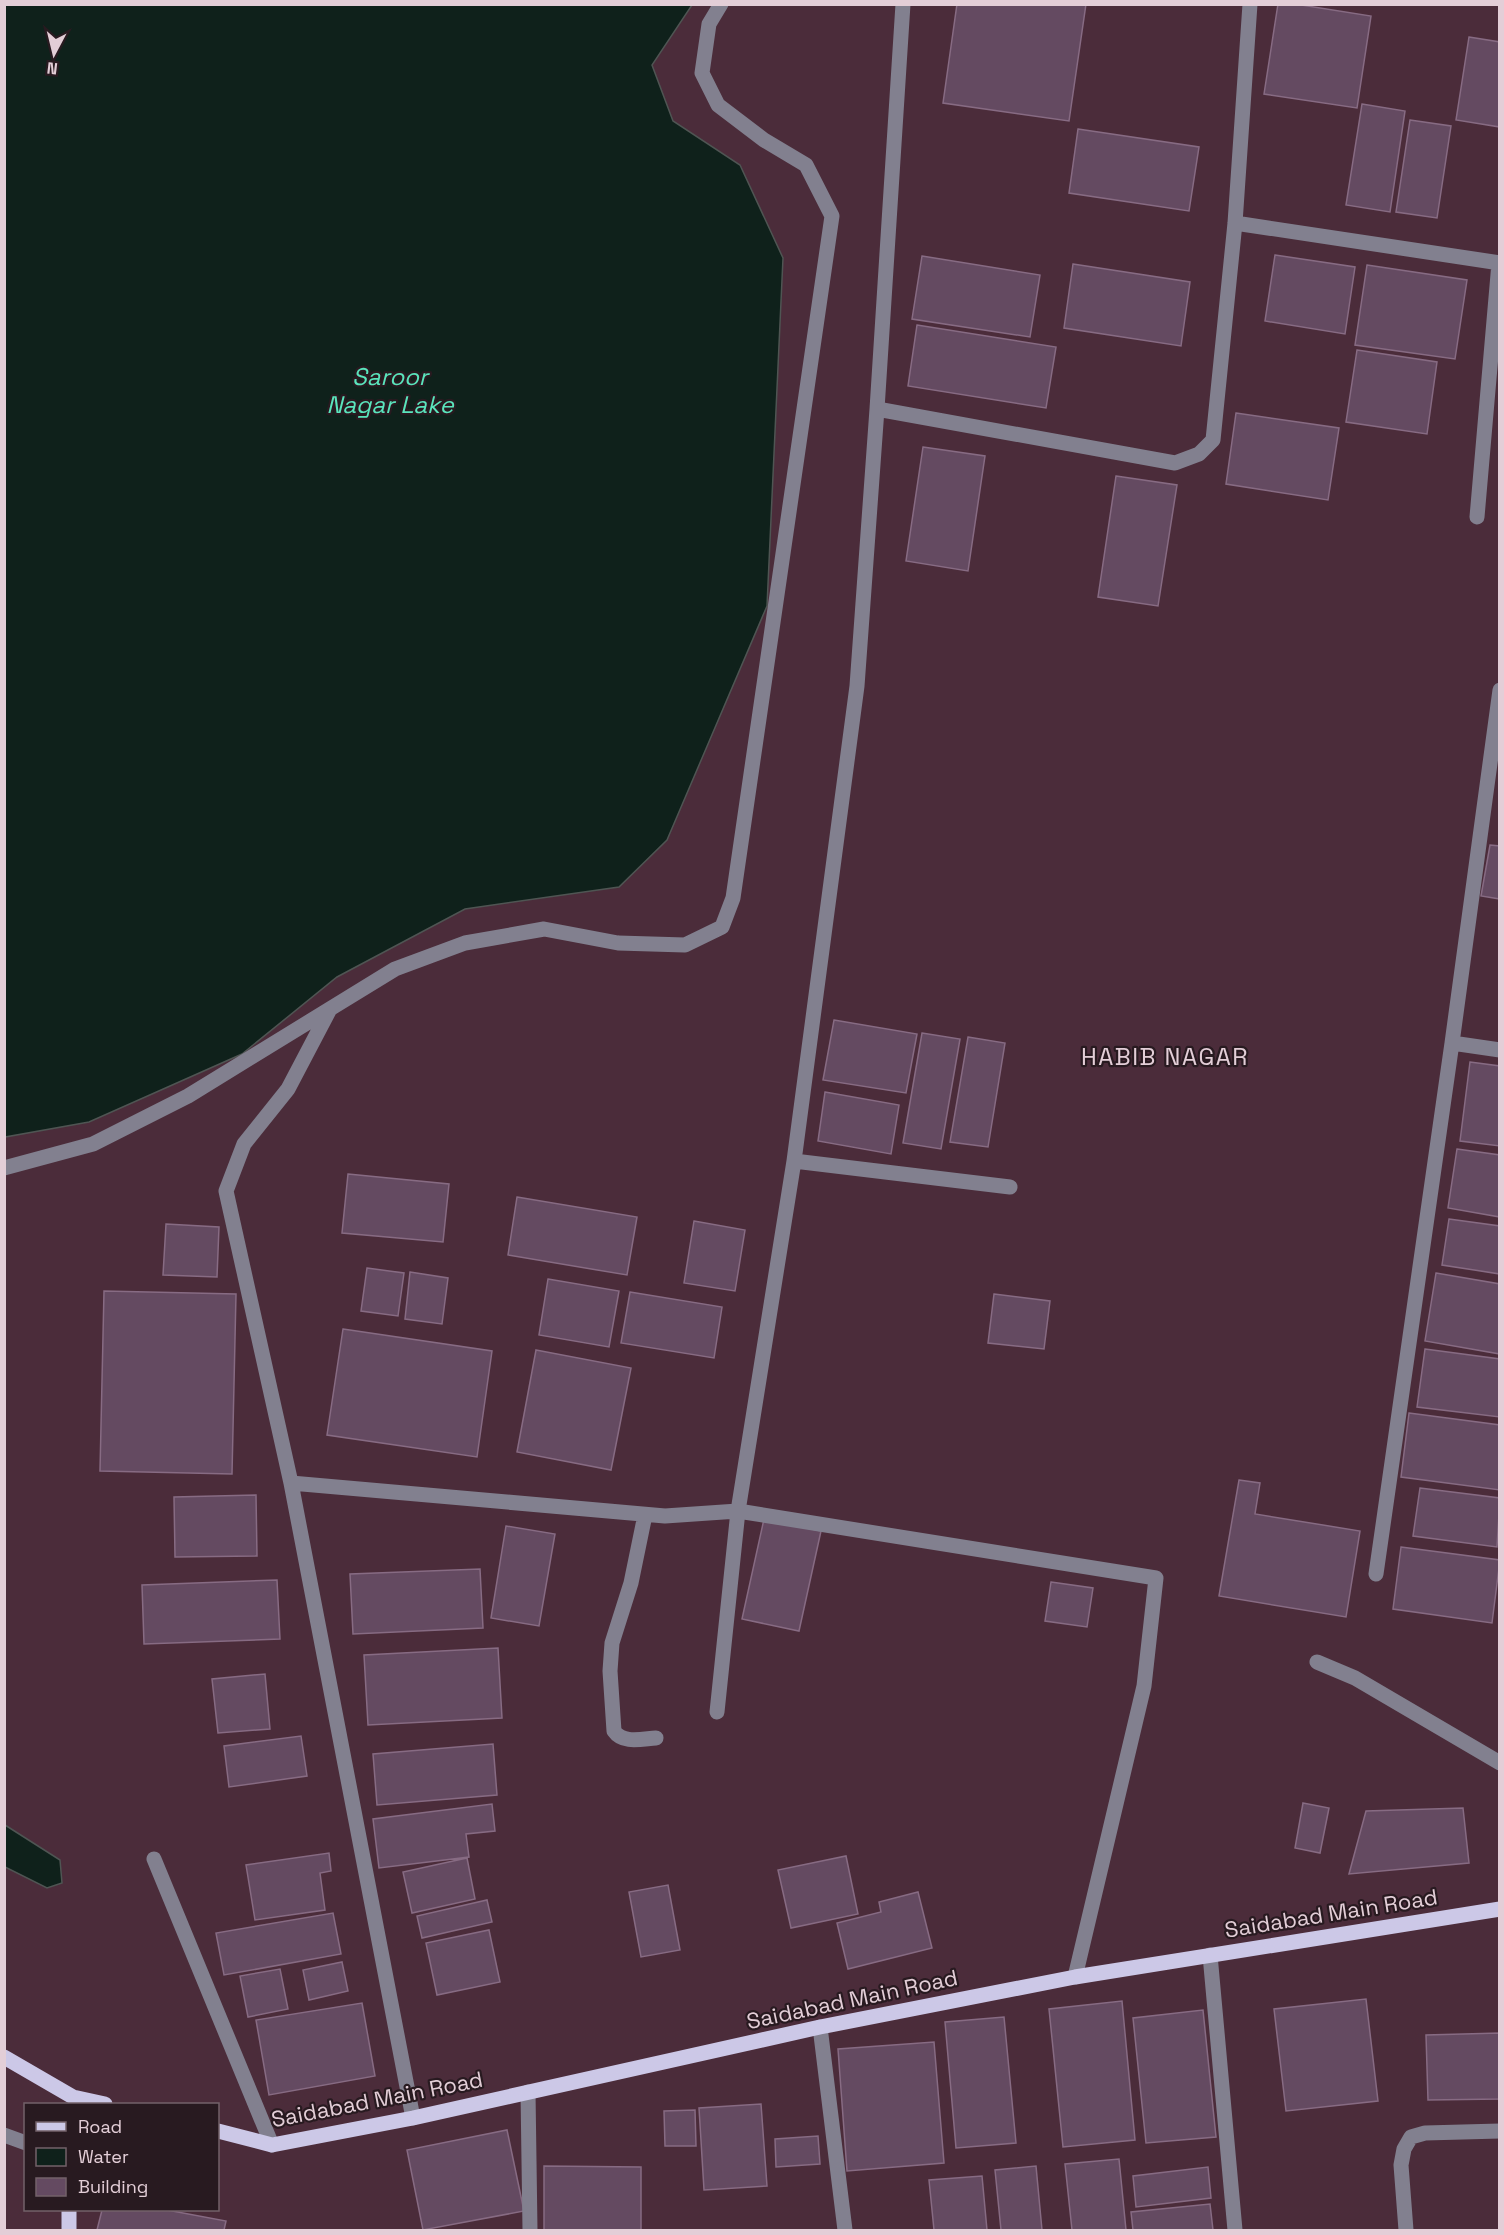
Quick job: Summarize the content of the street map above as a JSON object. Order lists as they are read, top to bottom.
{
  "streets": {
    "main road": ["Saidabad Main Road"]
  },
  "districts": ["HABIB NAGAR"],
  "water": ["Saroor Nagar Lake"],
  "legend": ["Road", "Water", "Building"],
  "north": "bottom"
}
